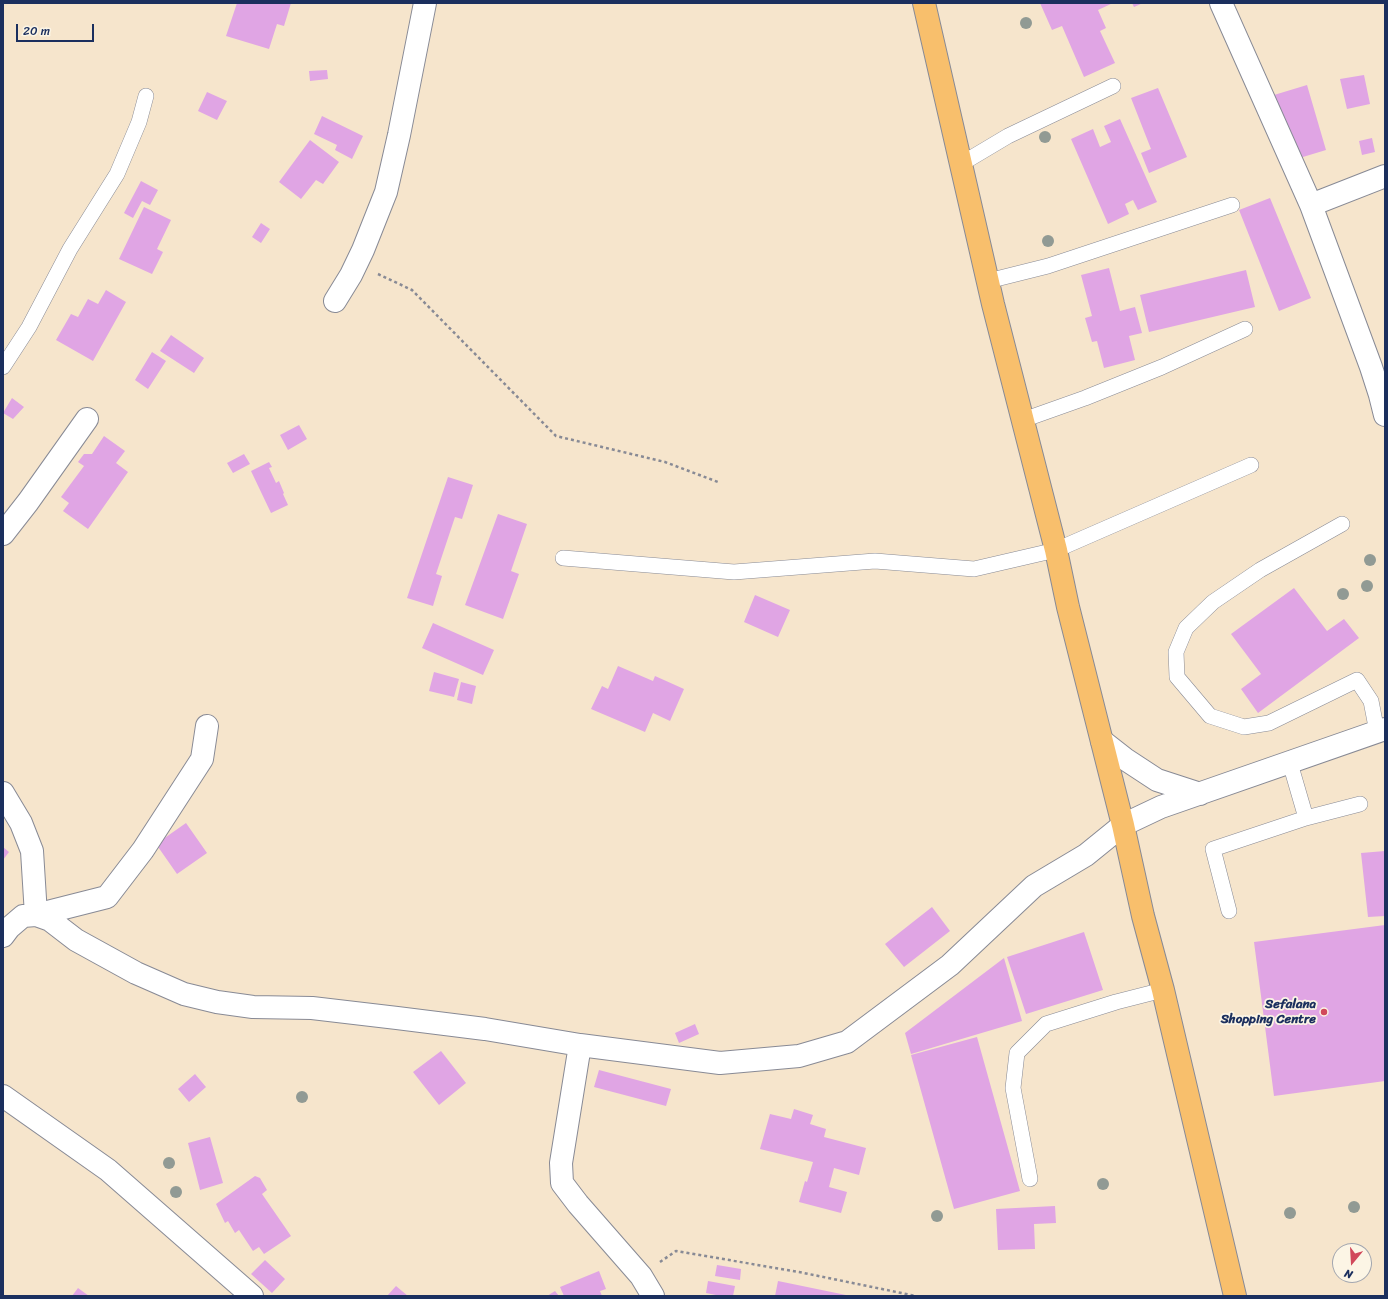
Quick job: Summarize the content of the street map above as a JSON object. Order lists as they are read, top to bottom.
{
  "places": ["Sefalana Shopping Centre"],
  "scale_bar": "20 m",
  "north": "bottom"
}
